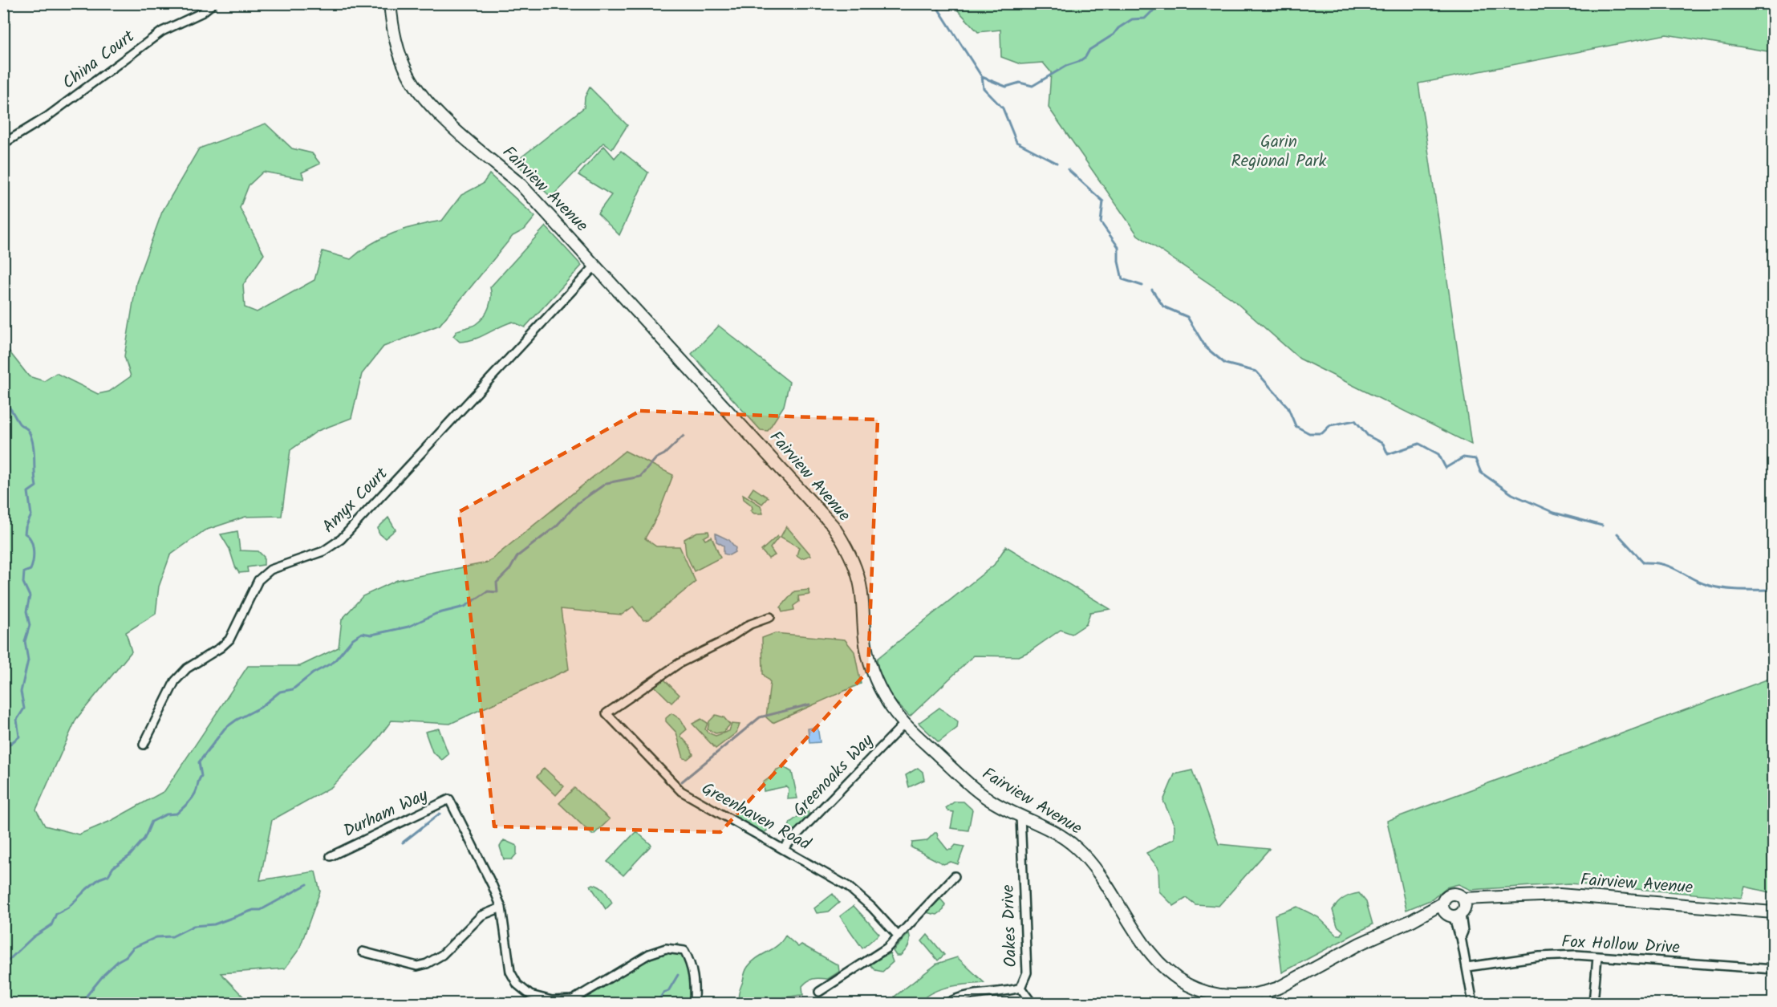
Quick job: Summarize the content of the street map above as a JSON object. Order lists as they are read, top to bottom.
{
  "streets": {
    "main road": ["Fairview Avenue"],
    "street": [
      "China Court",
      "Amyx Court",
      "Greenoaks Way",
      "Durham Way",
      "Greenhaven Road",
      "Oakes Drive",
      "Fox Hollow Drive"
    ]
  },
  "crossings": [
    ["Fairview Avenue", "Amyx Court"],
    ["Fairview Avenue", "Greenoaks Way"],
    ["Fairview Avenue", "Oakes Drive"],
    ["Greenoaks Way", "Greenhaven Road"]
  ],
  "parks": ["Garin Regional Park"]
}
